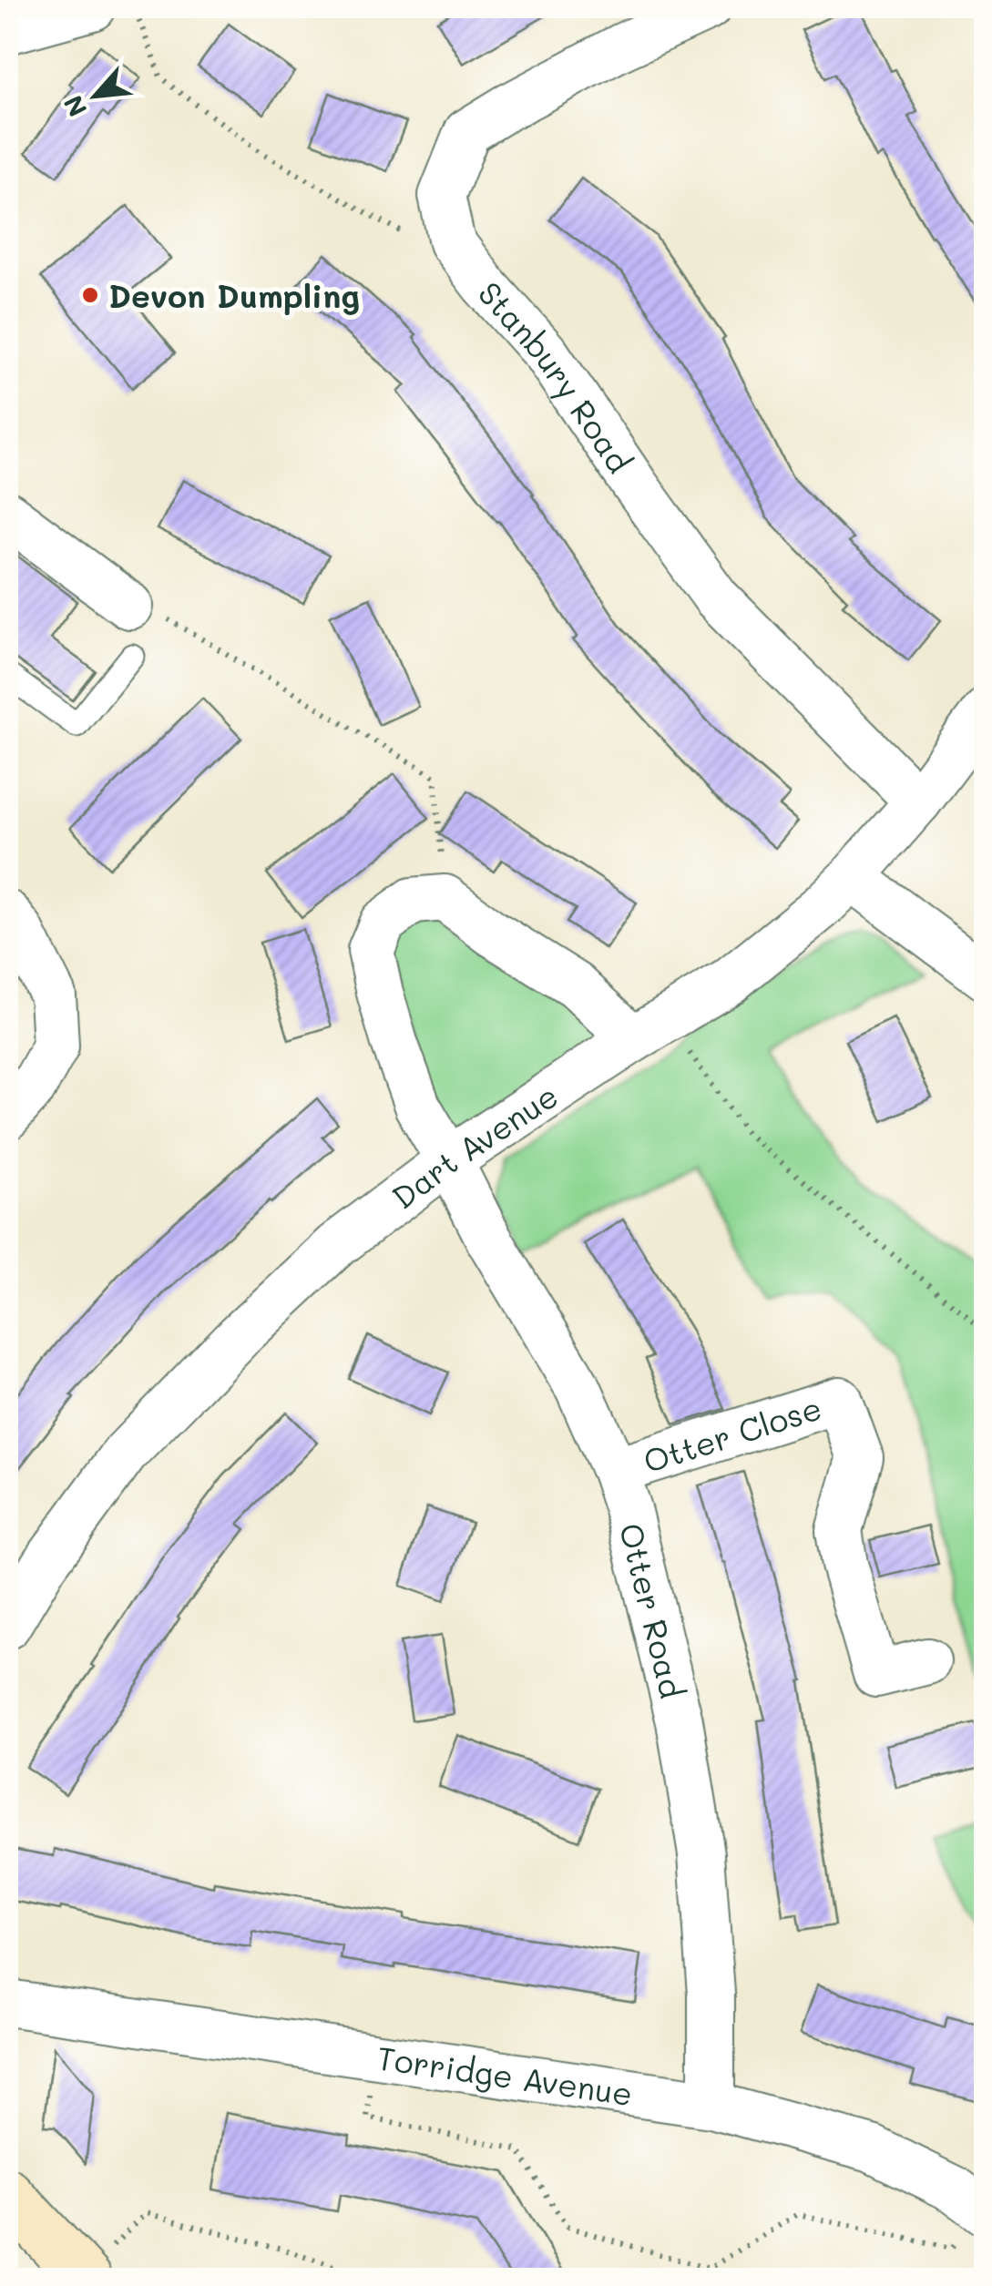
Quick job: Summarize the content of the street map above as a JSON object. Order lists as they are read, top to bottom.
{
  "streets": {
    "street": [
      "Stanbury Road",
      "Dart Avenue",
      "Otter Close",
      "Otter Road",
      "Torridge Avenue"
    ]
  },
  "crossings": [
    ["Stanbury Road", "Dart Avenue"],
    ["Dart Avenue", "Otter Road"],
    ["Otter Close", "Otter Road"],
    ["Otter Road", "Torridge Avenue"]
  ],
  "places": ["Devon Dumpling"],
  "north": "bottom left"
}
